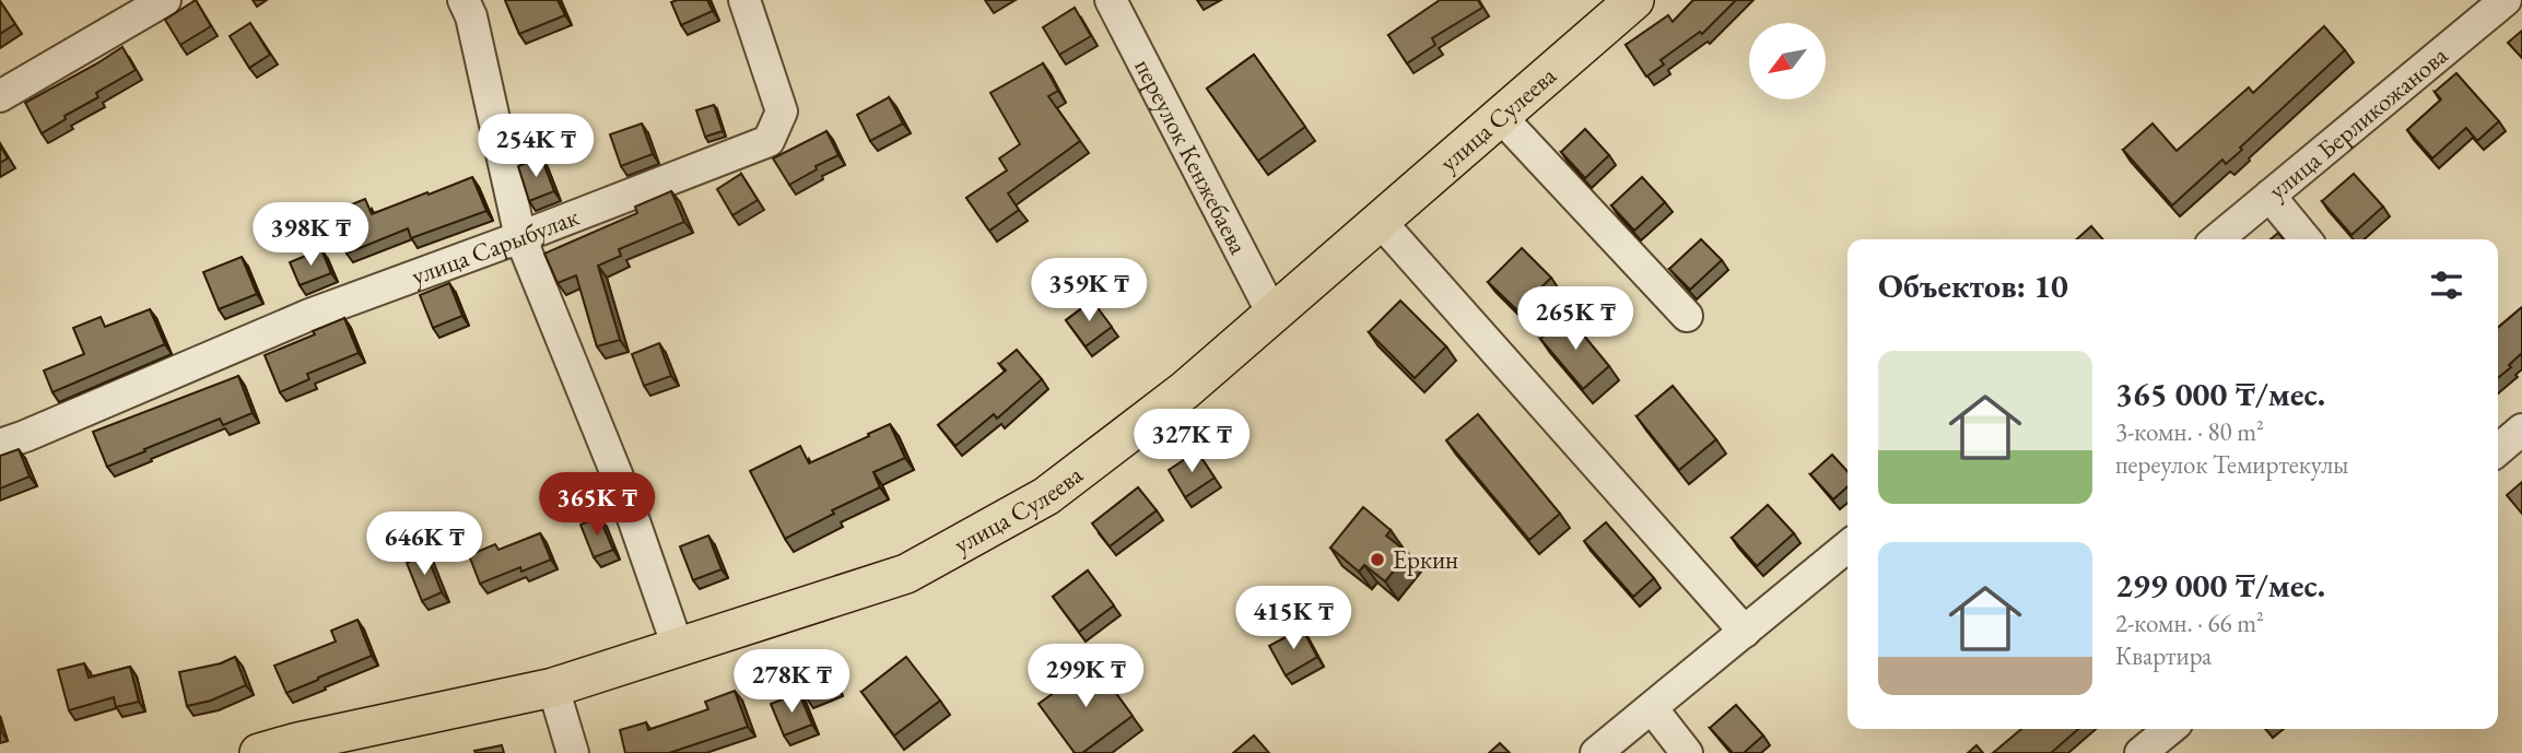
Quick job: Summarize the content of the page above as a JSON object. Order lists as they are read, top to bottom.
{
  "streets": {
    "main road": ["улица Сулеева"],
    "street": ["улица Берликожанова", "переулок Кенжебаева", "улица Сарыбулак"]
  },
  "crossings": [
    ["улица Сулеева", "переулок Кенжебаева"]
  ],
  "places": ["Еркин"],
  "north": "bottom left",
  "page": {
    "price": [
      "254K ₸",
      "398K ₸",
      "359K ₸",
      "265K ₸",
      "327K ₸",
      "365K ₸",
      "646K ₸",
      "415K ₸",
      "299K ₸",
      "278K ₸"
    ],
    "heading": "Объектов: 10",
    "list": [
      {
        "name": "365 000 ₸/мес.",
        "note": "3-комн. · 80 m² · переулок Темиртекулы"
      },
      {
        "name": "299 000 ₸/мес.",
        "note": "2-комн. · 66 m² · Квартира"
      }
    ]
  }
}
